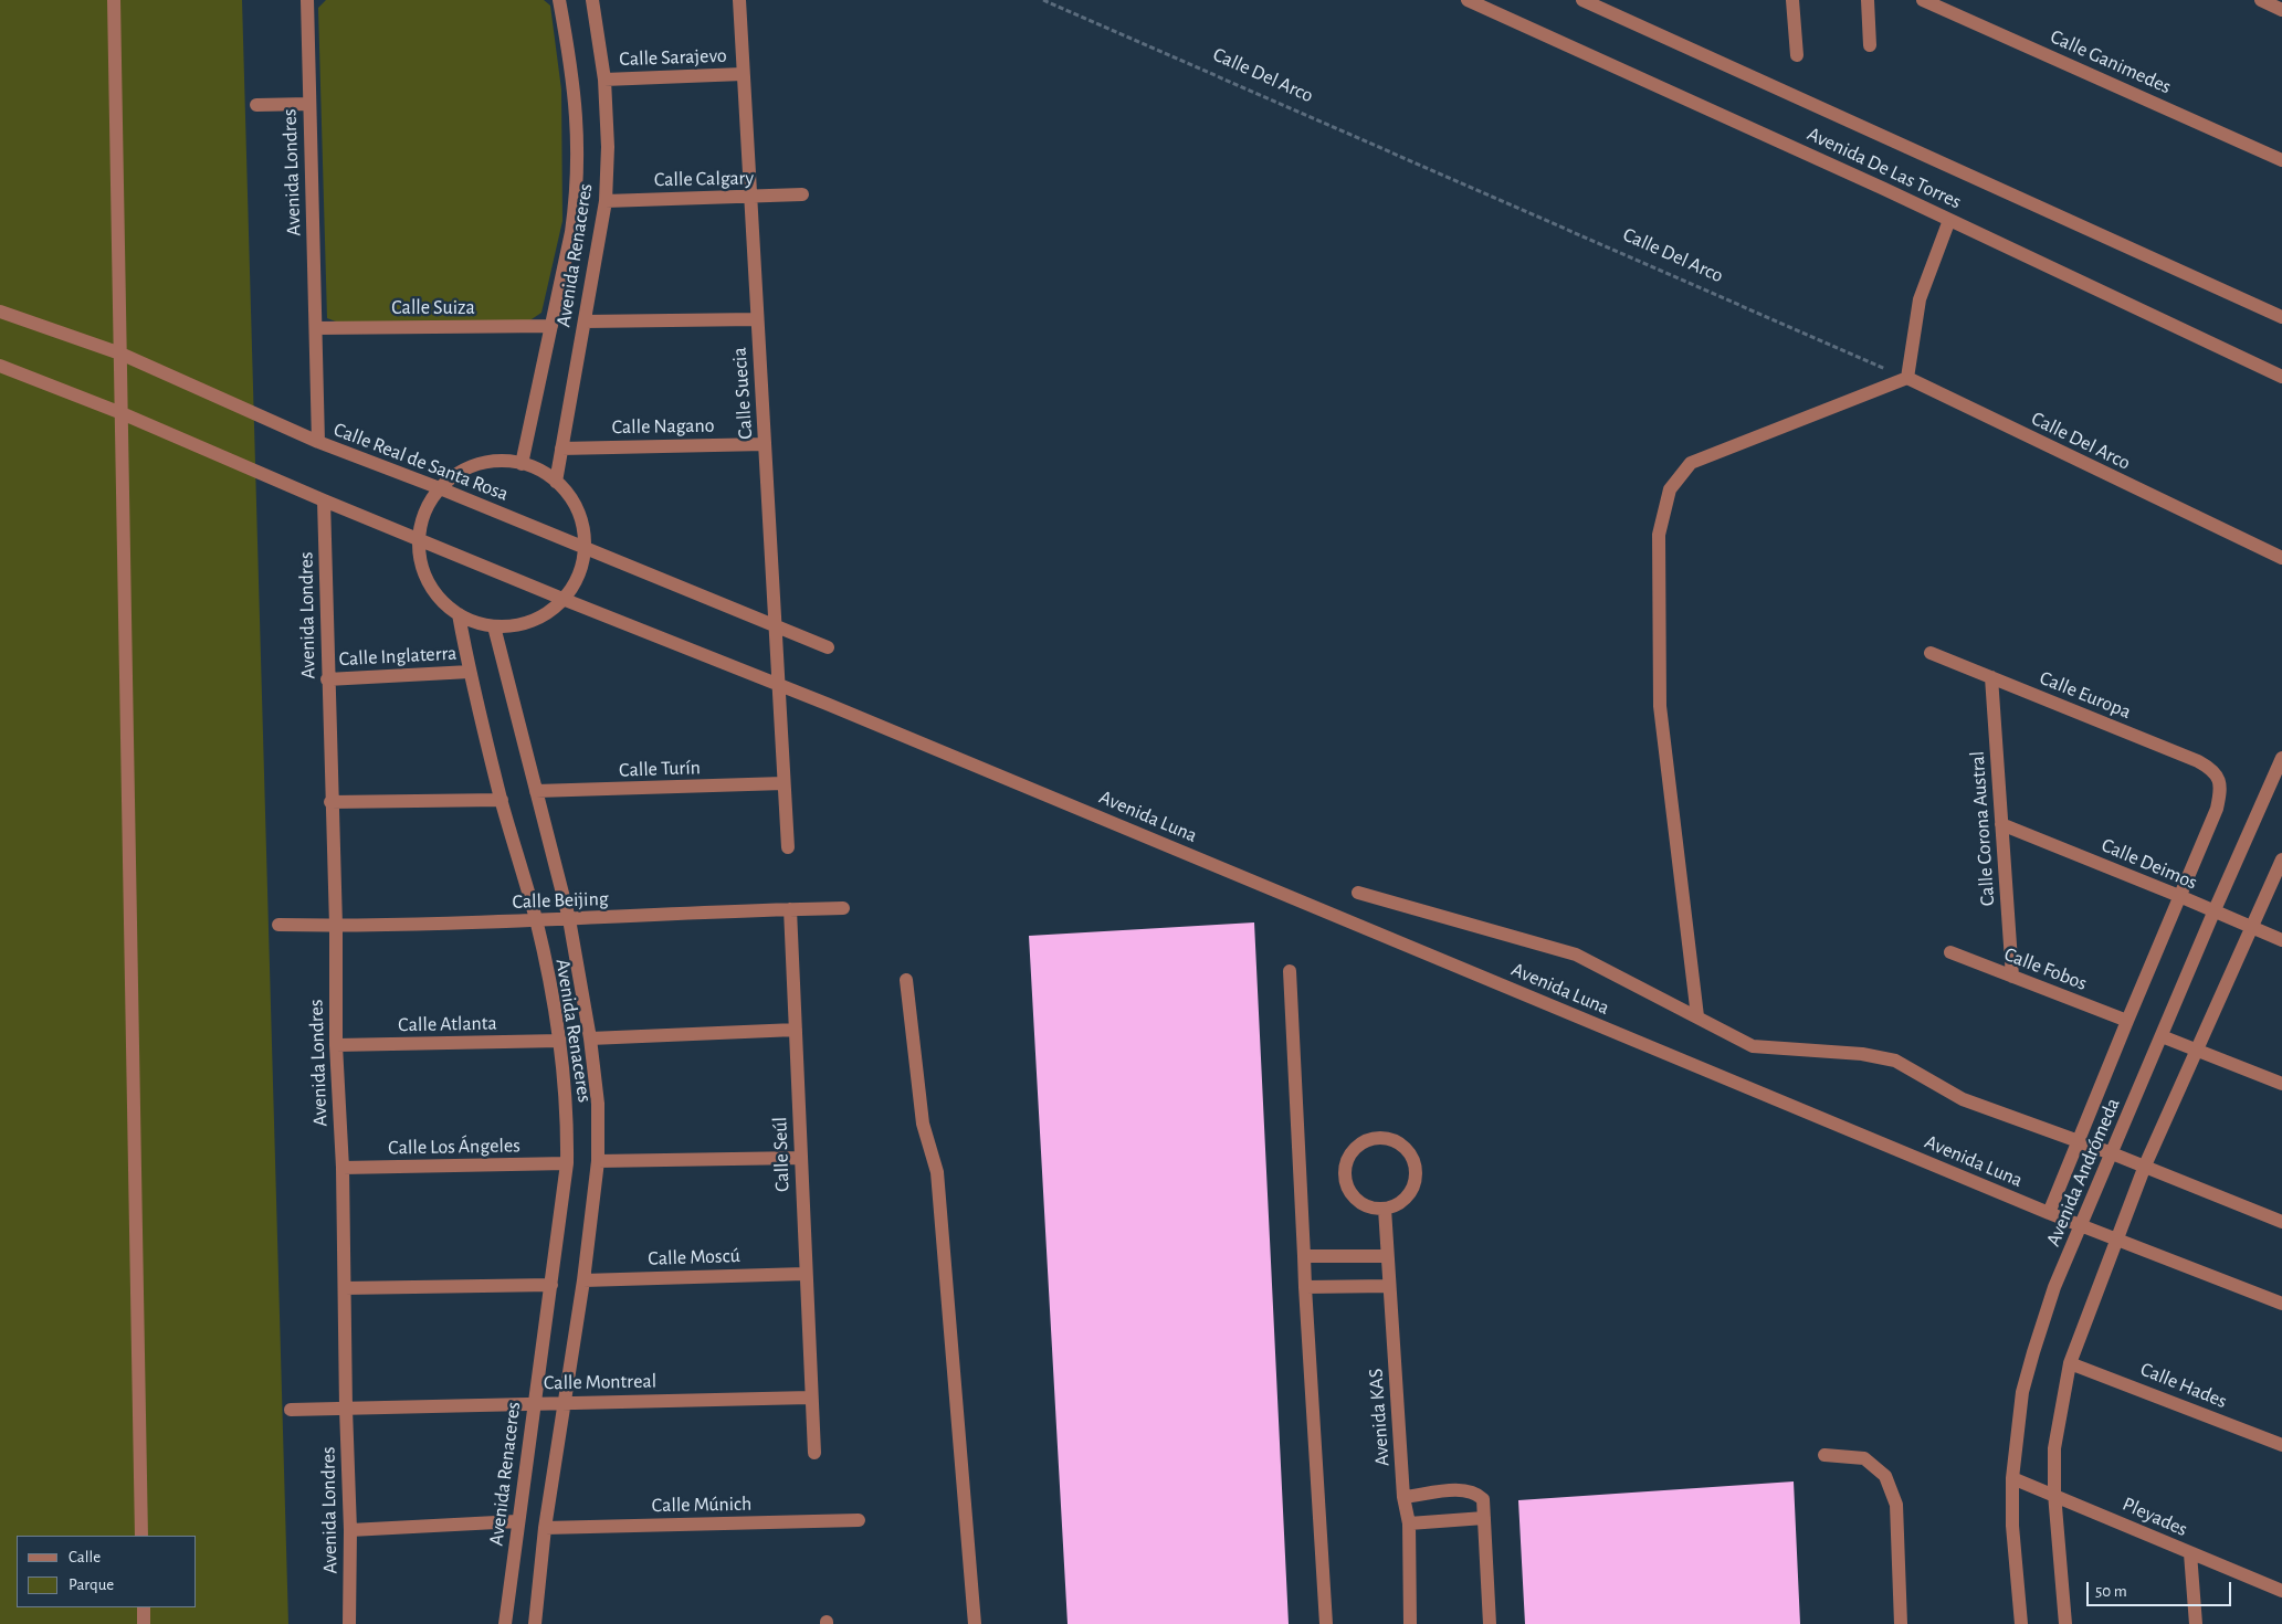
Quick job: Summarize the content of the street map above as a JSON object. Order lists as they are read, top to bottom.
{
  "streets": {
    "street": [
      "Calle Sarajevo",
      "Calle Ganimedes",
      "Calle Del Arco",
      "Avenida De Las Torres",
      "Avenida Londres",
      "Calle Calgary",
      "Avenida Renaceres",
      "Calle Suiza",
      "Calle Suecia",
      "Calle Nagano",
      "Calle Real de Santa Rosa",
      "Calle Inglaterra",
      "Calle Europa",
      "Calle Turín",
      "Avenida Luna",
      "Calle Corona Austral",
      "Calle Deimos",
      "Calle Beijing",
      "Calle Fobos",
      "Calle Atlanta",
      "Calle Los Ángeles",
      "Calle Seúl",
      "Avenida Andrómeda",
      "Calle Moscú",
      "Calle Montreal",
      "Calle Hades",
      "Avenida KAS",
      "Calle Múnich",
      "Pleyades"
    ]
  },
  "crossings": [
    ["Calle Sarajevo", "Avenida Renaceres"],
    ["Calle Sarajevo", "Calle Suecia"],
    ["Avenida Londres", "Calle Suiza"],
    ["Avenida Londres", "Calle Real de Santa Rosa"],
    ["Avenida Londres", "Calle Inglaterra"],
    ["Avenida Londres", "Calle Beijing"],
    ["Avenida Londres", "Calle Atlanta"],
    ["Avenida Londres", "Calle Los Ángeles"],
    ["Avenida Londres", "Calle Montreal"],
    ["Calle Calgary", "Avenida Renaceres"],
    ["Calle Calgary", "Calle Suecia"],
    ["Avenida Renaceres", "Calle Suiza"],
    ["Avenida Renaceres", "Calle Nagano"],
    ["Avenida Renaceres", "Calle Inglaterra"],
    ["Avenida Renaceres", "Calle Turín"],
    ["Avenida Renaceres", "Calle Beijing"],
    ["Avenida Renaceres", "Calle Atlanta"],
    ["Avenida Renaceres", "Calle Los Ángeles"],
    ["Avenida Renaceres", "Calle Moscú"],
    ["Avenida Renaceres", "Calle Montreal"],
    ["Avenida Renaceres", "Calle Múnich"],
    ["Calle Suecia", "Calle Nagano"],
    ["Calle Suecia", "Calle Real de Santa Rosa"],
    ["Calle Suecia", "Calle Turín"],
    ["Calle Suecia", "Avenida Luna"],
    ["Calle Europa", "Calle Corona Austral"],
    ["Calle Europa", "Avenida Andrómeda"],
    ["Avenida Luna", "Avenida Andrómeda"],
    ["Calle Corona Austral", "Calle Deimos"],
    ["Calle Corona Austral", "Calle Fobos"],
    ["Calle Deimos", "Avenida Andrómeda"],
    ["Calle Beijing", "Calle Seúl"],
    ["Calle Fobos", "Avenida Andrómeda"],
    ["Calle Seúl", "Calle Moscú"],
    ["Calle Seúl", "Calle Montreal"],
    ["Avenida Andrómeda", "Pleyades"]
  ],
  "legend": ["Calle", "Parque"],
  "scale_bar": "50 m"
}
